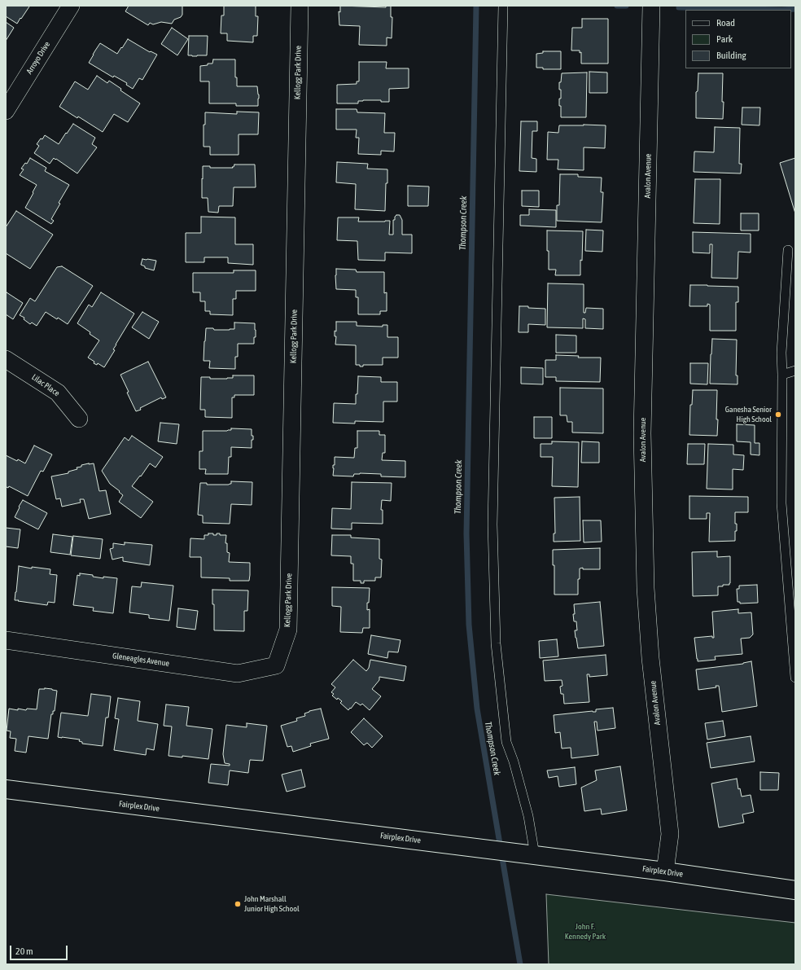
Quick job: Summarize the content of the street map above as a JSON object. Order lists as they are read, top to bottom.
{
  "streets": {
    "main road": ["Fairplex Drive"],
    "street": [
      "Arroyo Drive",
      "Kellogg Park Drive",
      "Avalon Avenue",
      "Lilac Place",
      "Gleneagles Avenue"
    ]
  },
  "crossings": [
    ["Kellogg Park Drive", "Gleneagles Avenue"],
    ["Avalon Avenue", "Fairplex Drive"]
  ],
  "water": ["Thompson Creek"],
  "parks": ["John F. Kennedy Park"],
  "places": ["Ganesha Senior High School", "John Marshall Junior High School"],
  "legend": ["Road", "Park", "Building"],
  "scale_bar": "20 m"
}
